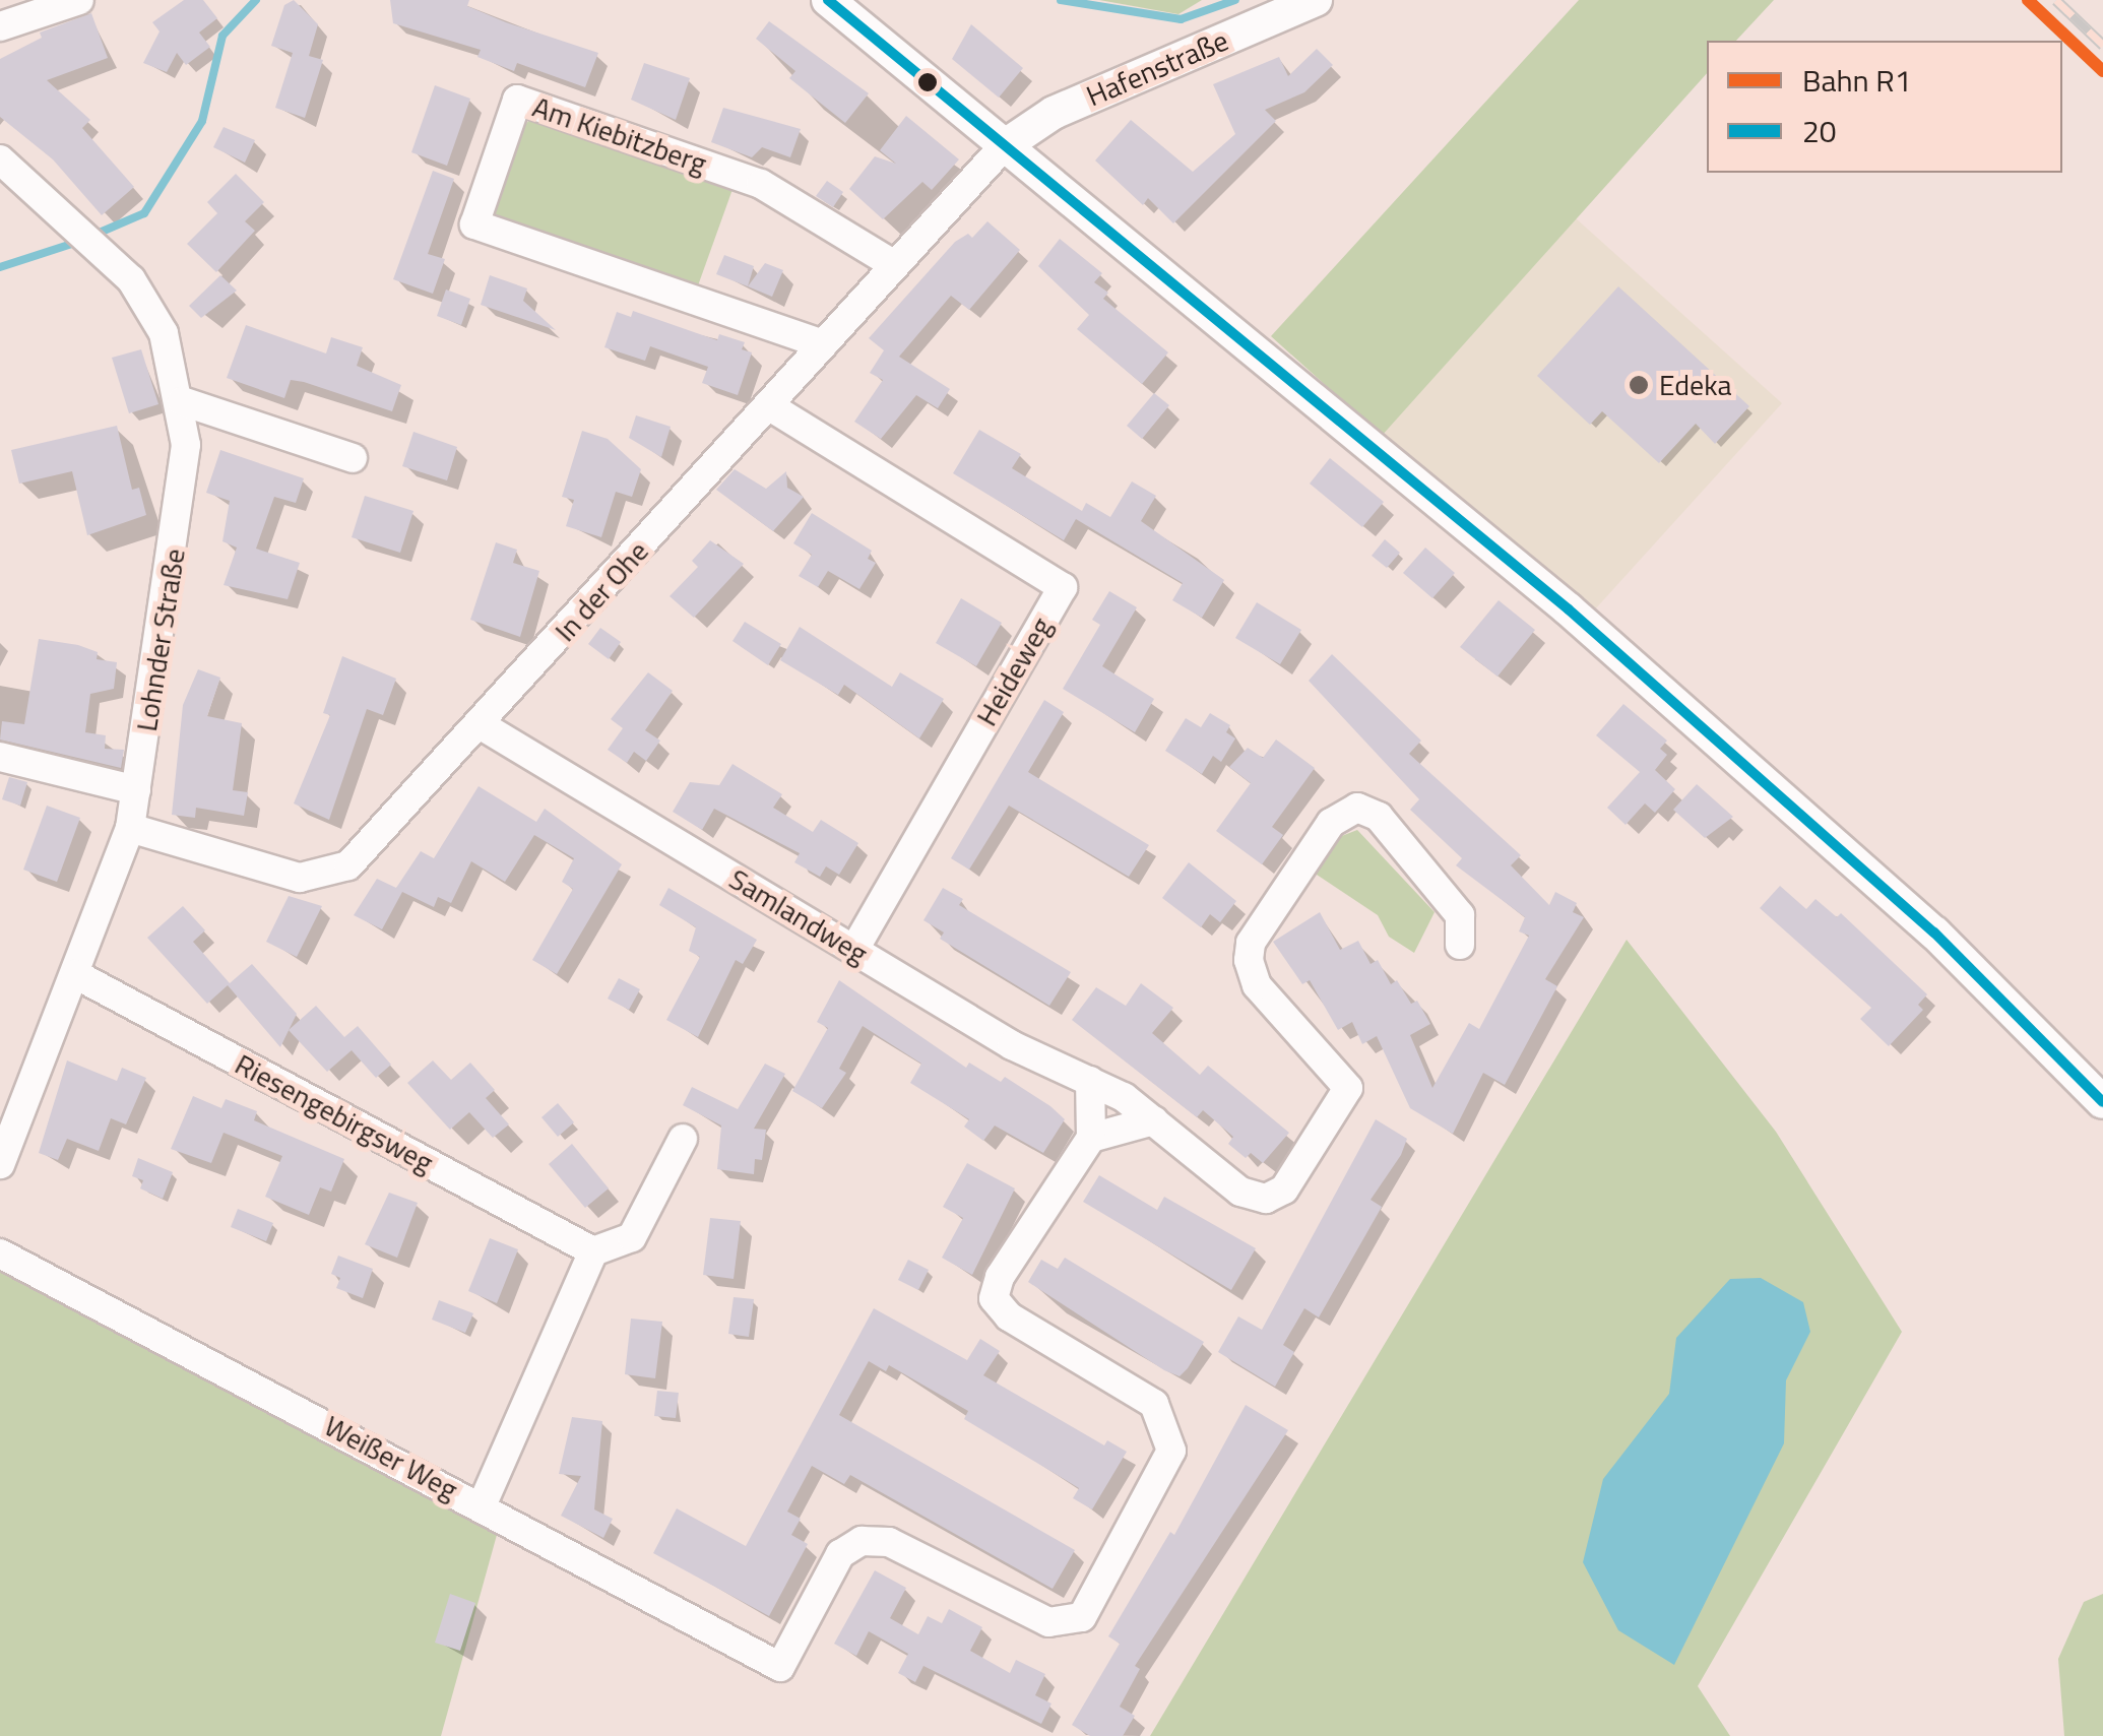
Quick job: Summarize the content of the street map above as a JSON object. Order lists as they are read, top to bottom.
{
  "streets": {
    "street": [
      "Hafenstraße",
      "Am Kiebitzberg",
      "In der Ohe",
      "Lohnder Straße",
      "Heideweg",
      "Samlandweg",
      "Riesengebirgsweg",
      "Weißer Weg"
    ]
  },
  "crossings": [
    ["Hafenstraße", "In der Ohe"],
    ["Am Kiebitzberg", "In der Ohe"],
    ["In der Ohe", "Lohnder Straße"],
    ["In der Ohe", "Heideweg"],
    ["In der Ohe", "Samlandweg"],
    ["Lohnder Straße", "Riesengebirgsweg"],
    ["Heideweg", "Samlandweg"]
  ],
  "places": ["Edeka"],
  "lines": ["rail line R1", "transit line 20"],
  "legend": ["Bahn R1", "20"]
}
